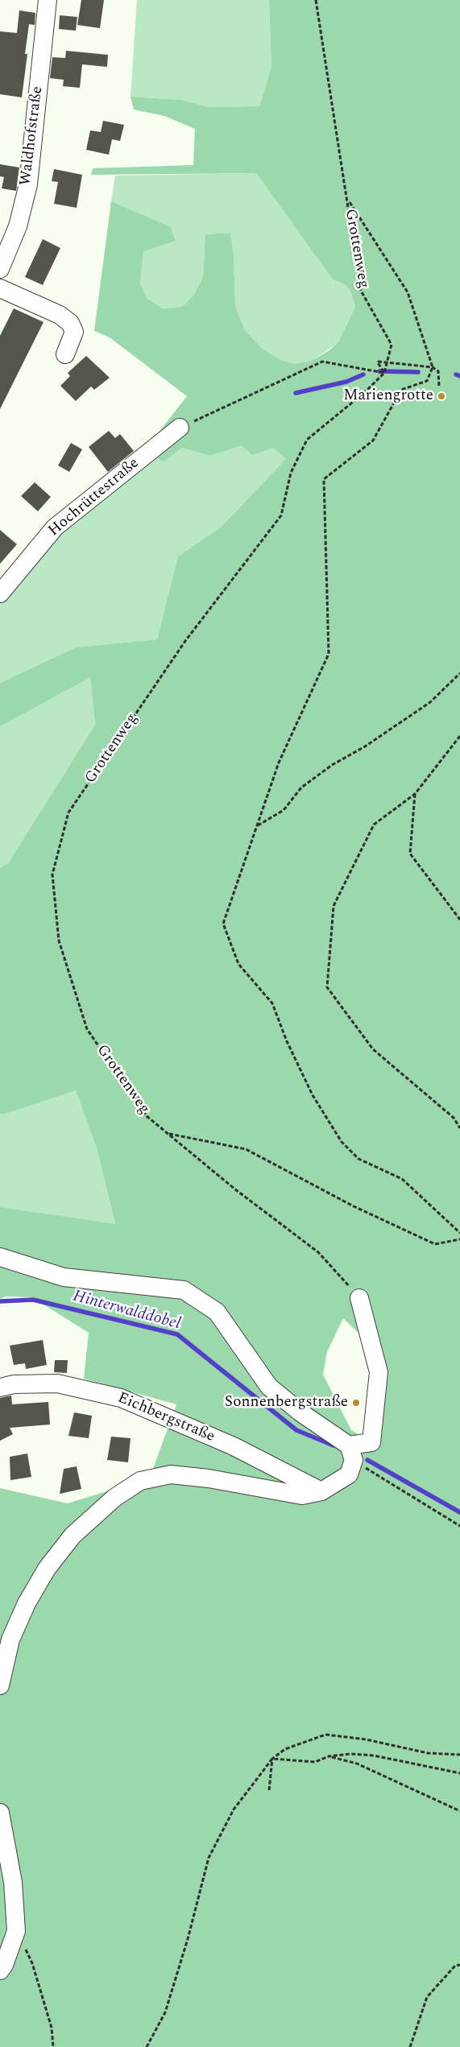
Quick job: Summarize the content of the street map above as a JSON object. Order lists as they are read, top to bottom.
{
  "streets": {
    "street": ["Waldhofstraße", "Hochrüttestraße", "Eichbergstraße"],
    "path": ["Grottenweg"]
  },
  "water": ["Hinterwalddobel"],
  "places": ["Mariengrotte", "Sonnenbergstraße"]
}
